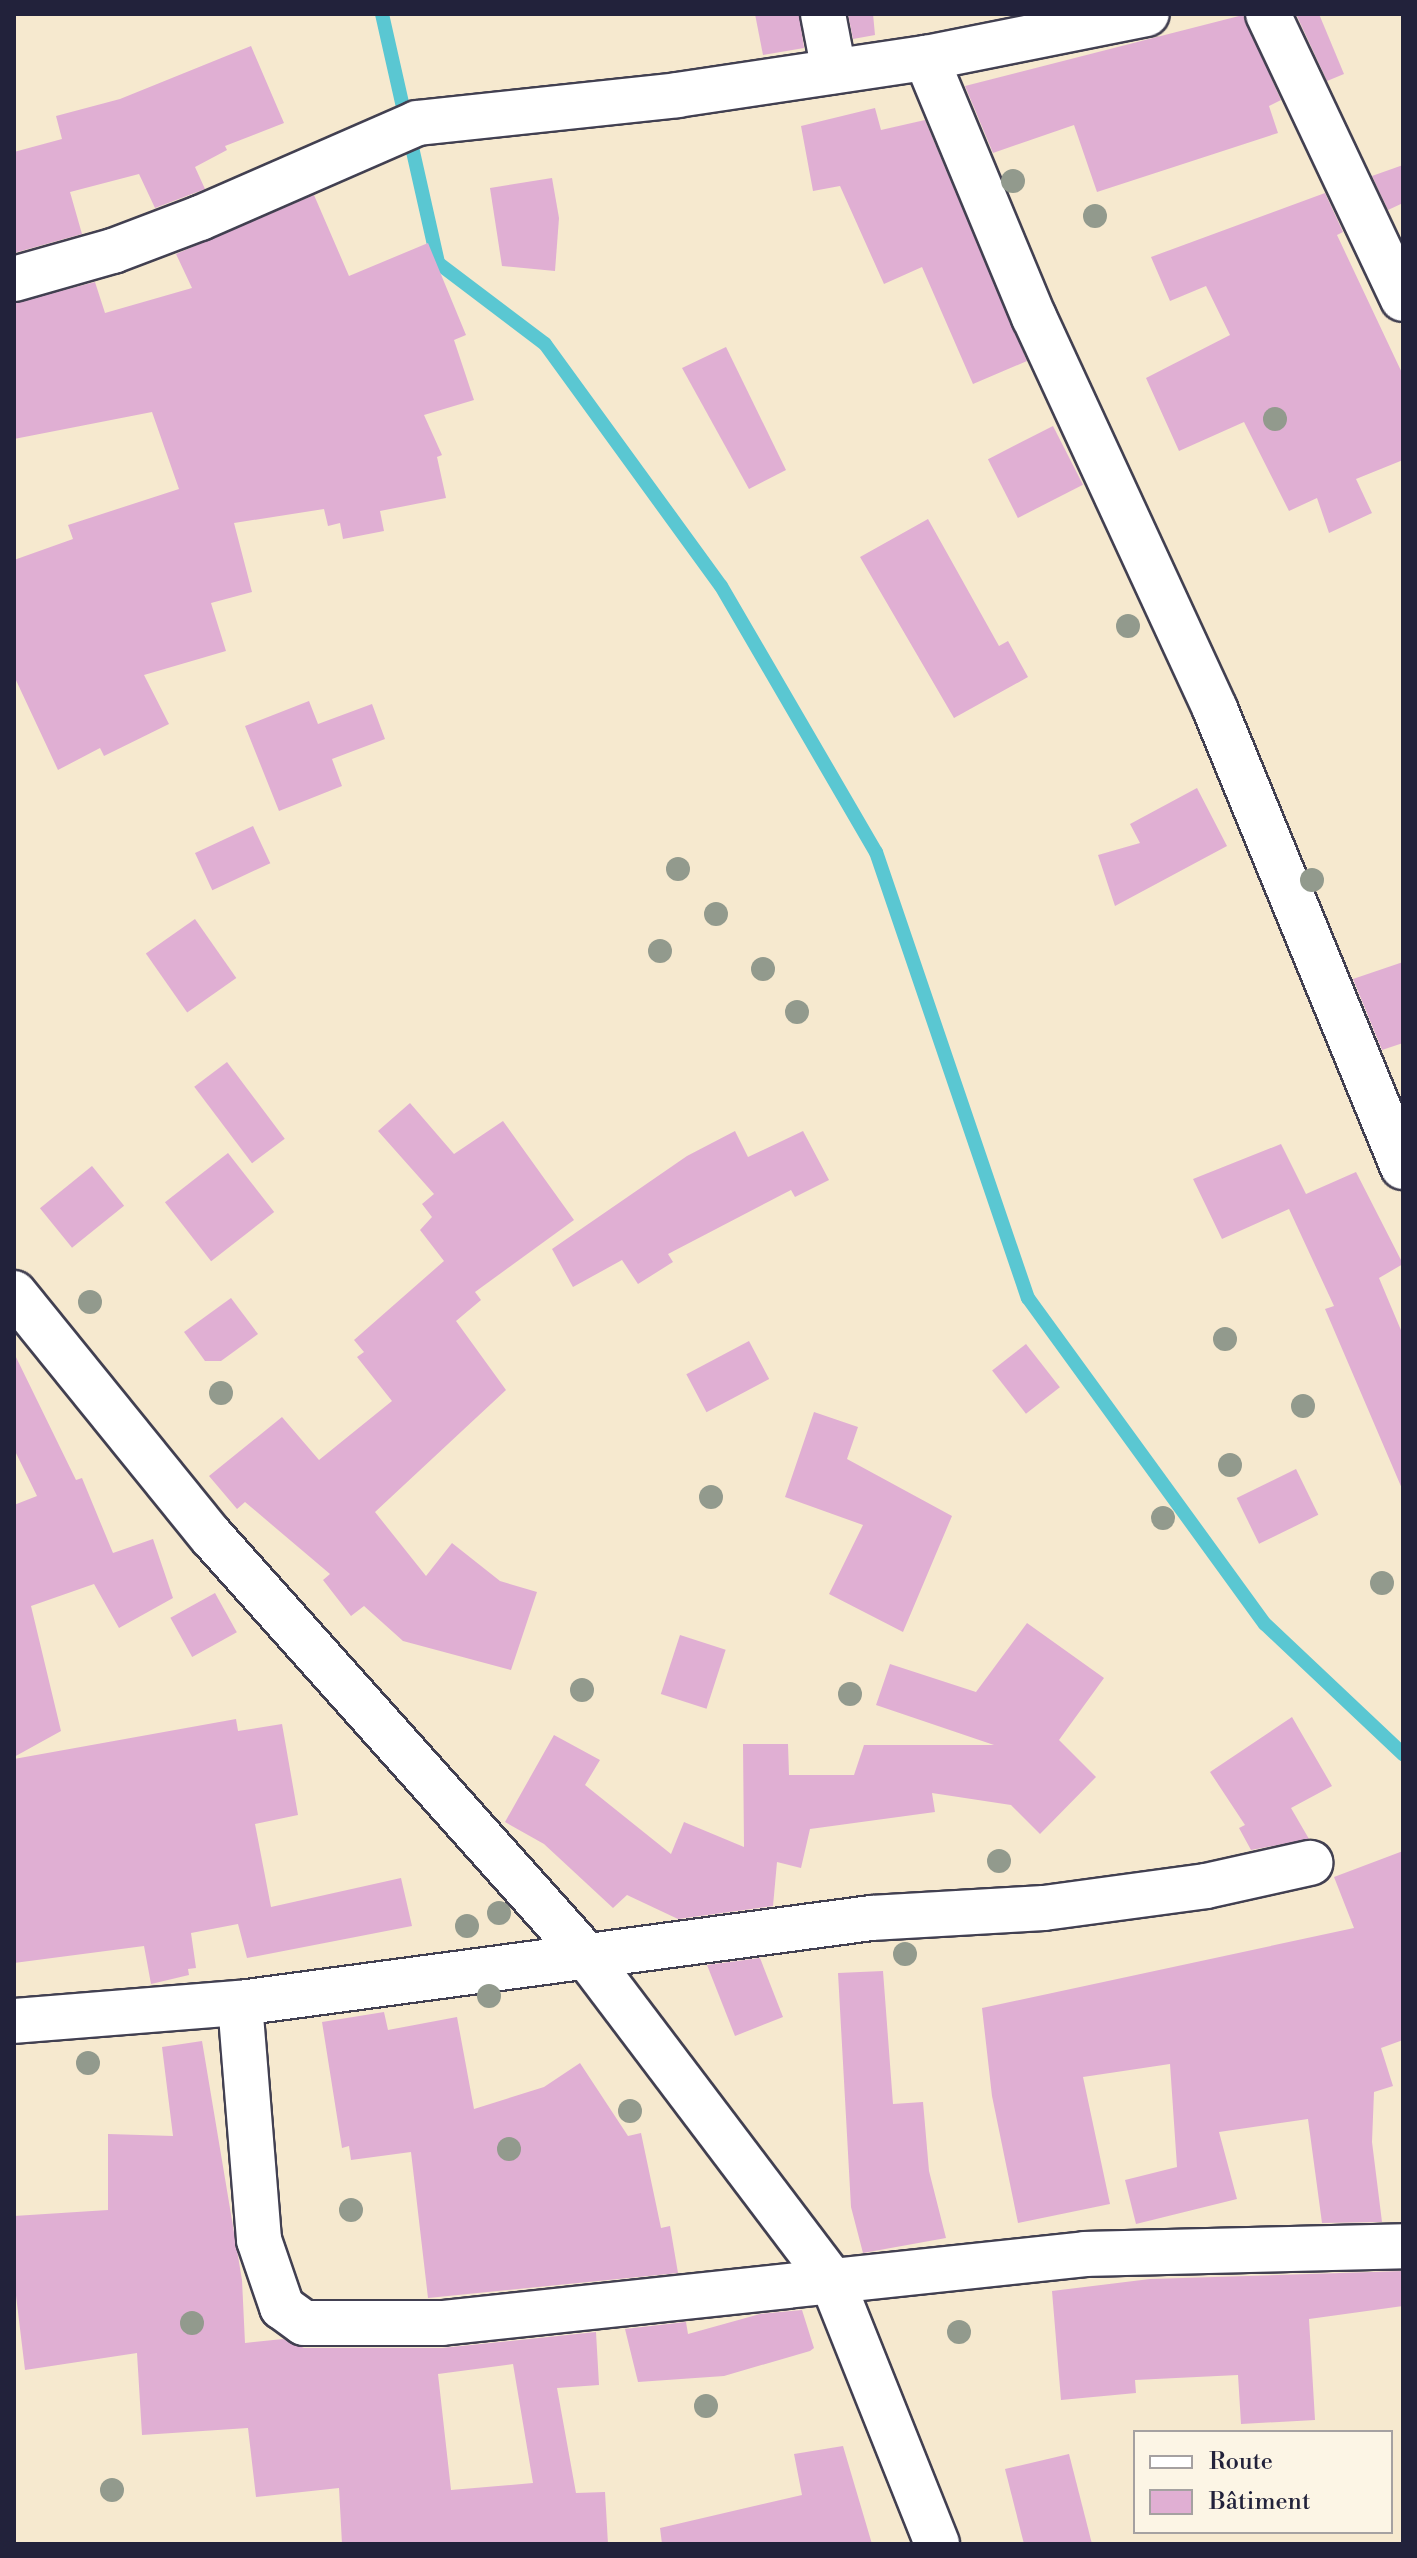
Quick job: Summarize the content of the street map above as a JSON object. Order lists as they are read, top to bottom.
{
  "legend": ["Route", "Bâtiment"]
}
